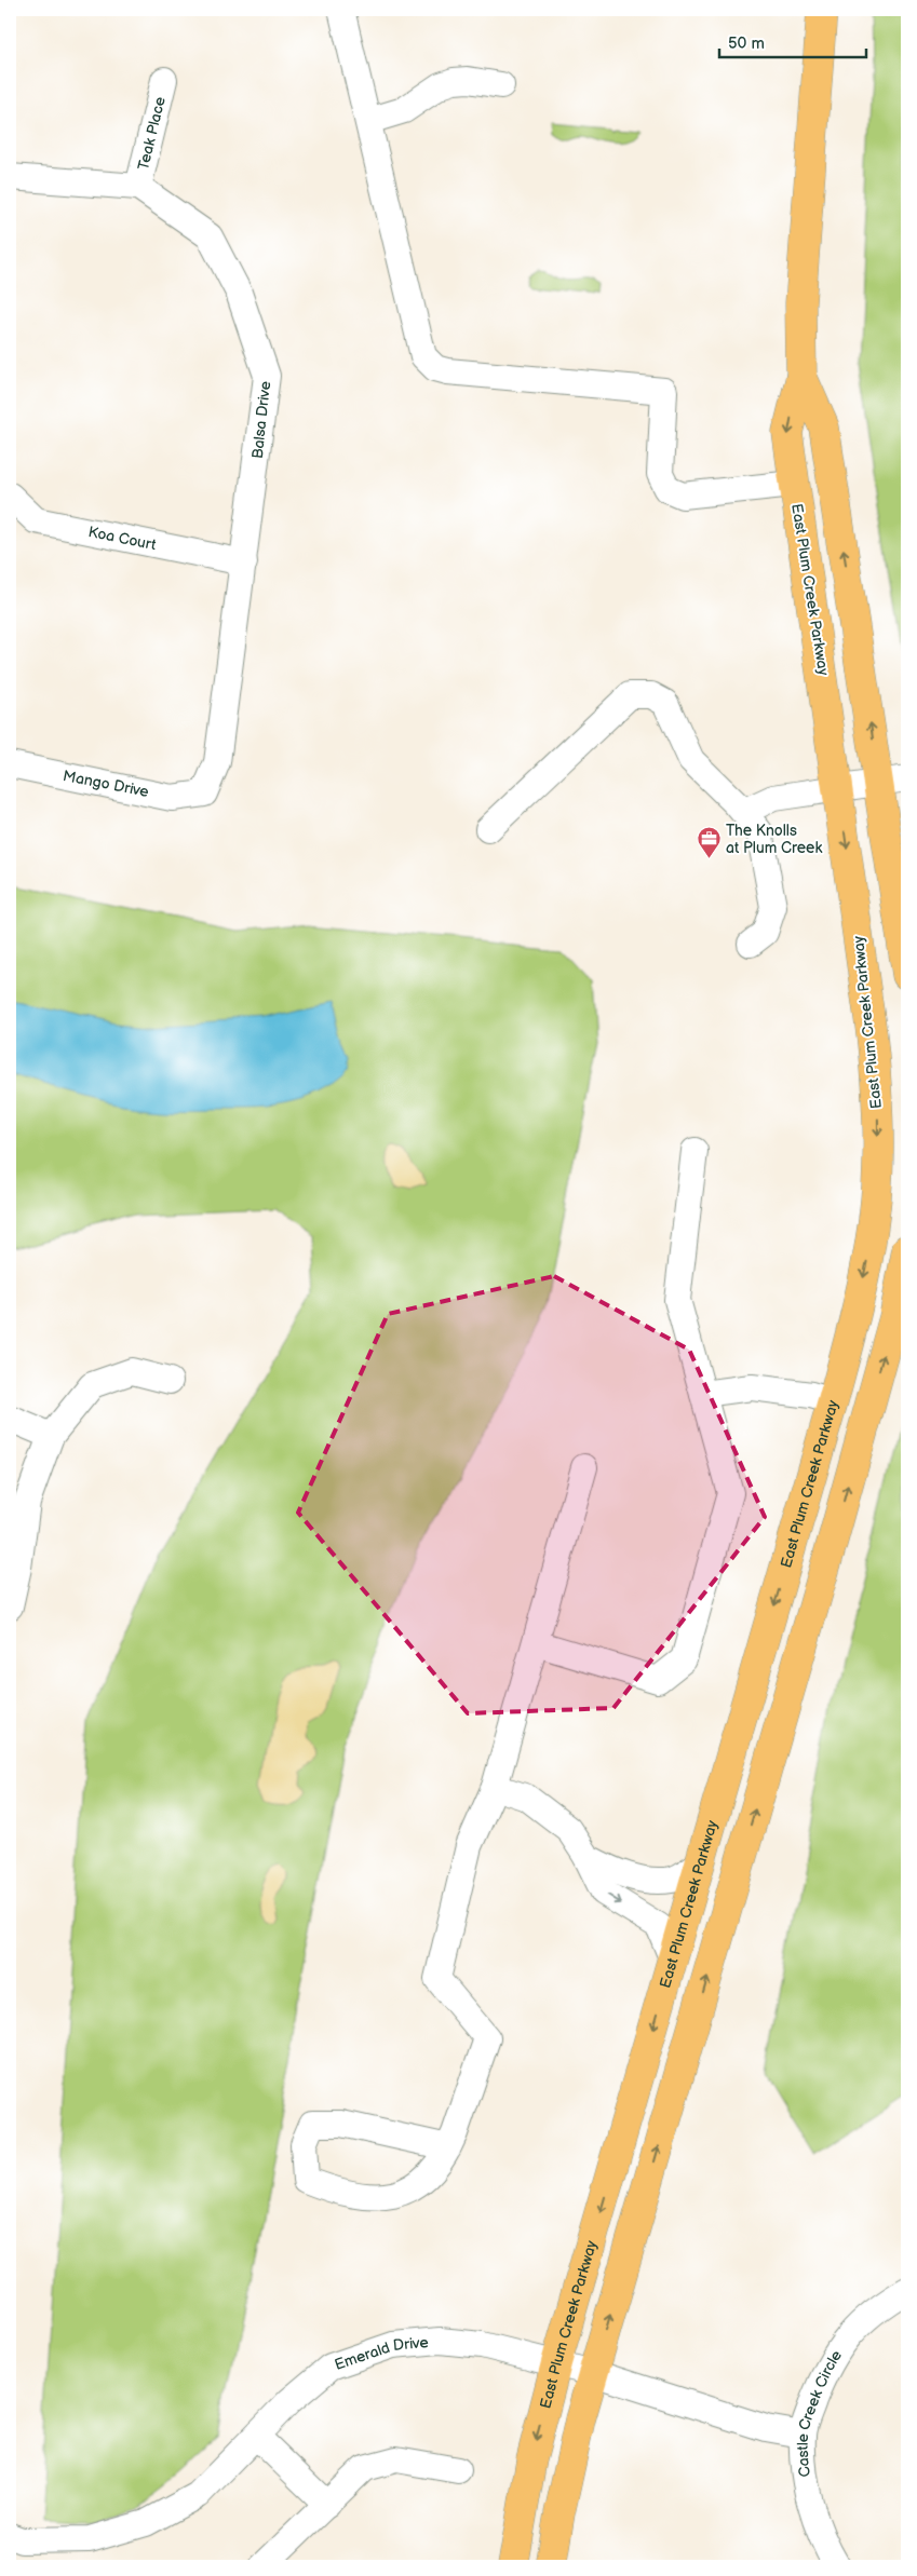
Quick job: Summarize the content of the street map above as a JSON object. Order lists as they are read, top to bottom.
{
  "streets": {
    "main road": ["East Plum Creek Parkway"],
    "street": [
      "Teak Place",
      "Balsa Drive",
      "Koa Court",
      "Mango Drive",
      "Emerald Drive",
      "Castle Creek Circle"
    ]
  },
  "crossings": [
    ["Teak Place", "Balsa Drive"],
    ["Balsa Drive", "Koa Court"],
    ["Balsa Drive", "Mango Drive"],
    ["East Plum Creek Parkway", "Emerald Drive"],
    ["Emerald Drive", "Castle Creek Circle"]
  ],
  "places": {
    "office": ["The Knolls at Plum Creek"]
  },
  "scale_bar": "50 m"
}
